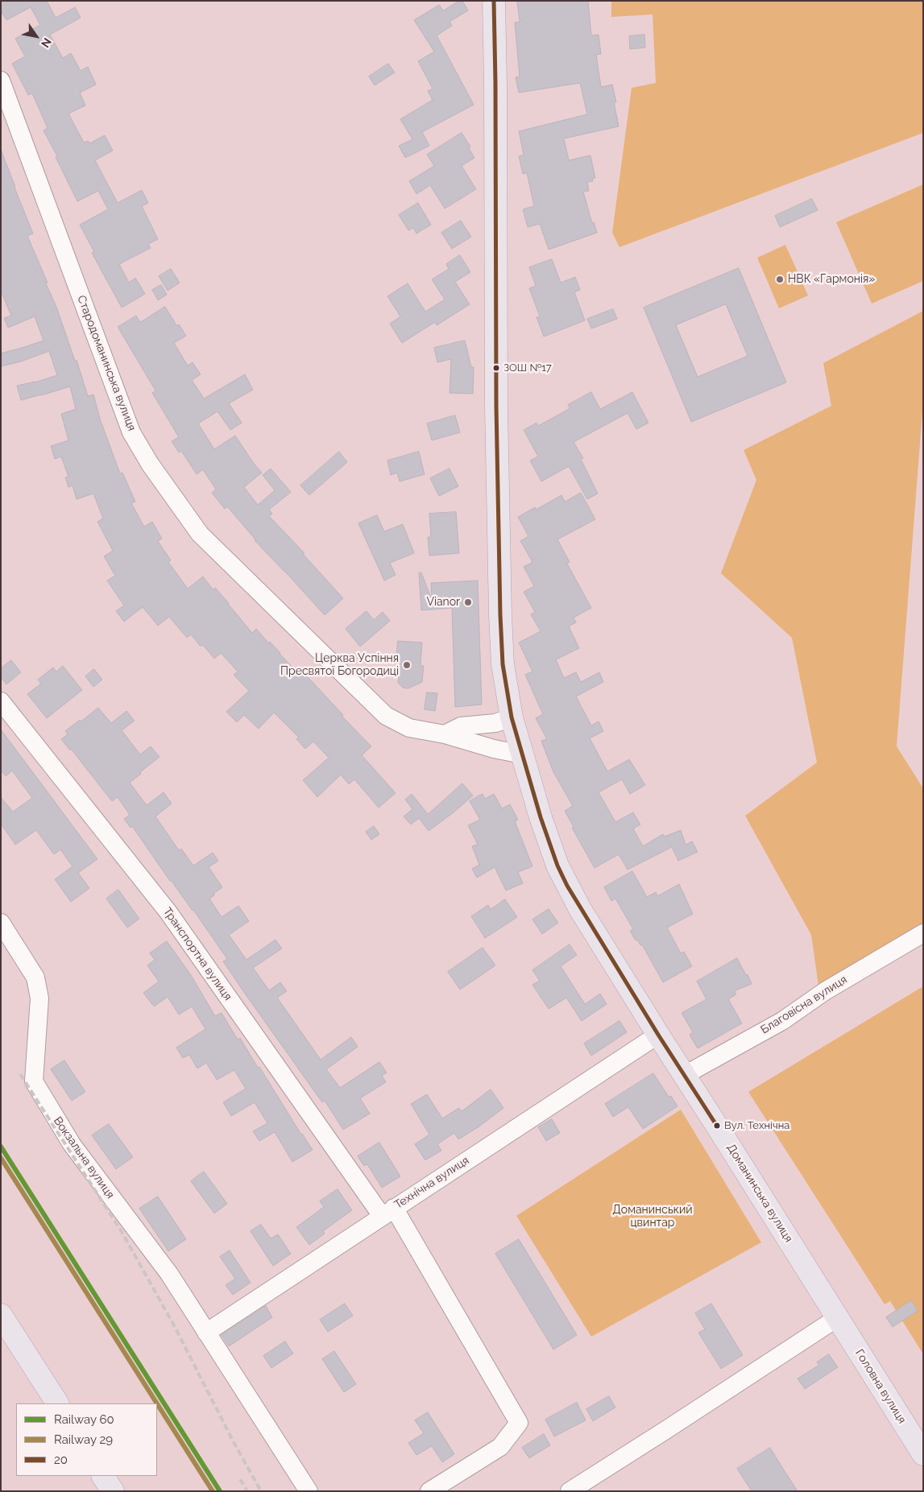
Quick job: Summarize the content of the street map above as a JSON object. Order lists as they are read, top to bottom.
{
  "streets": {
    "main road": ["Доманинська вулиця", "Головна вулиця"],
    "street": [
      "Стародоманинська вулиця",
      "Транспортна вулиця",
      "Благовісна вулиця",
      "Вокзальна вулиця",
      "Технічна вулиця"
    ]
  },
  "crossings": [
    ["Стародоманинська вулиця", "Доманинська вулиця"],
    ["Транспортна вулиця", "Технічна вулиця"],
    ["Благовісна вулиця", "Доманинська вулиця"],
    ["Вокзальна вулиця", "Технічна вулиця"],
    ["Технічна вулиця", "Доманинська вулиця"],
    ["Доманинська вулиця", "Головна вулиця"]
  ],
  "parks": ["Доманинський цвинтар"],
  "places": [
    "НВК «Гармонія»",
    "ЗОШ №17",
    "Vianor",
    "Церква Успіння Пресвятої Богородиці",
    "Вул. Технічна"
  ],
  "lines": ["transit line 20", "rail line 60", "rail line 29"],
  "legend": ["Railway 60", "Railway 29", "20"],
  "north": "bottom right"
}
